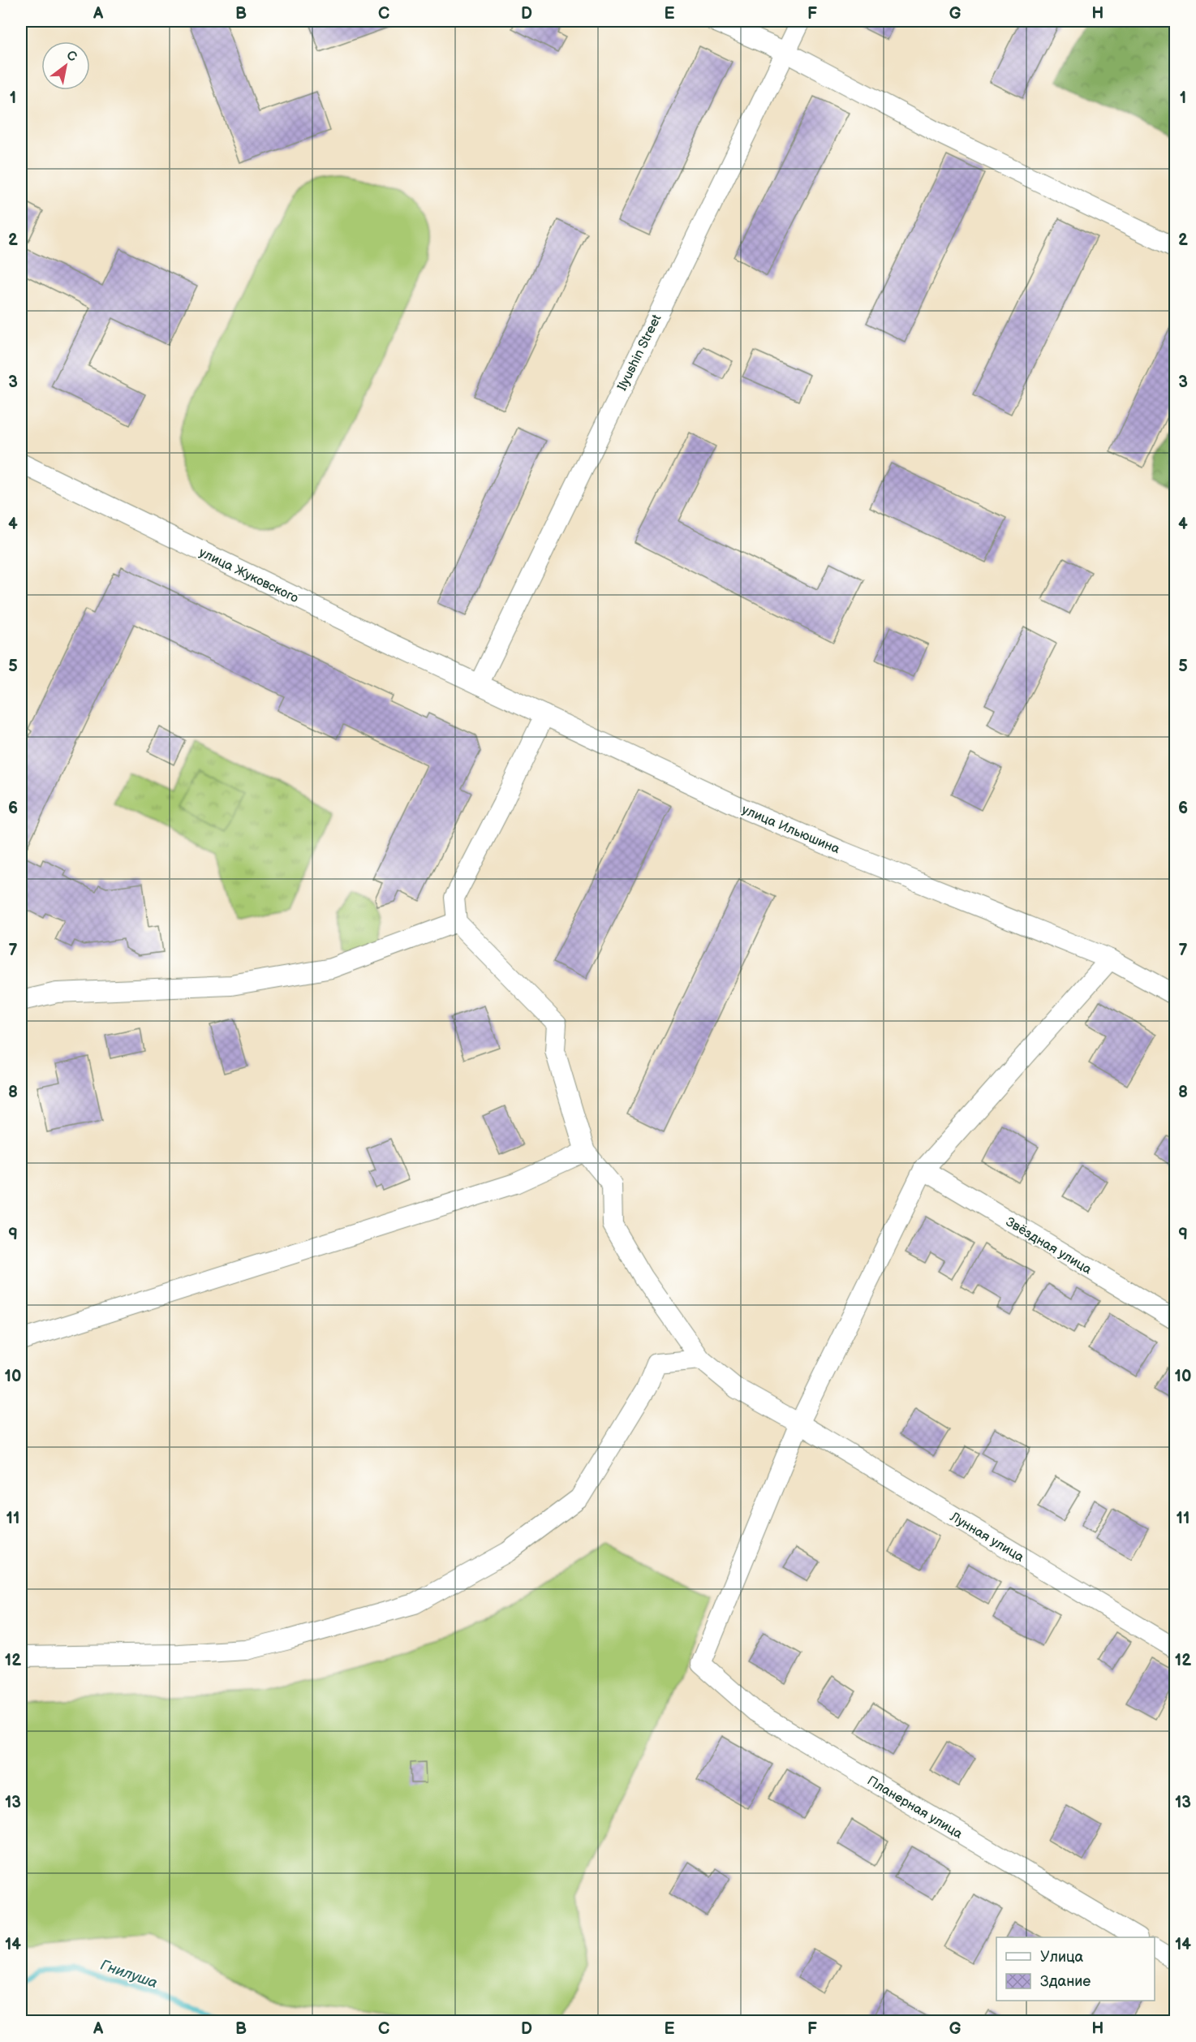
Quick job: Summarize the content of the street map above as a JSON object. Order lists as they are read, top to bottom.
{
  "streets": {
    "street": [
      "Ilyushin Street",
      "улица Жуковского",
      "улица Ильюшина",
      "Звёздная улица",
      "Лунная улица",
      "Планерная улица"
    ]
  },
  "crossings": [
    ["Ilyushin Street", "улица Жуковского"],
    ["Ilyushin Street", "улица Ильюшина"],
    ["улица Жуковского", "улица Ильюшина"],
    ["Лунная улица", "Планерная улица"]
  ],
  "water": ["Гнилуша"],
  "legend": ["Улица", "Здание"],
  "north": "top right",
  "grid": {
    "columns": [
      "A",
      "B",
      "C",
      "D",
      "E",
      "F",
      "G",
      "H"
    ],
    "rows": [
      "1",
      "2",
      "3",
      "4",
      "5",
      "6",
      "7",
      "8",
      "9",
      "10",
      "11",
      "12",
      "13",
      "14"
    ]
  }
}
